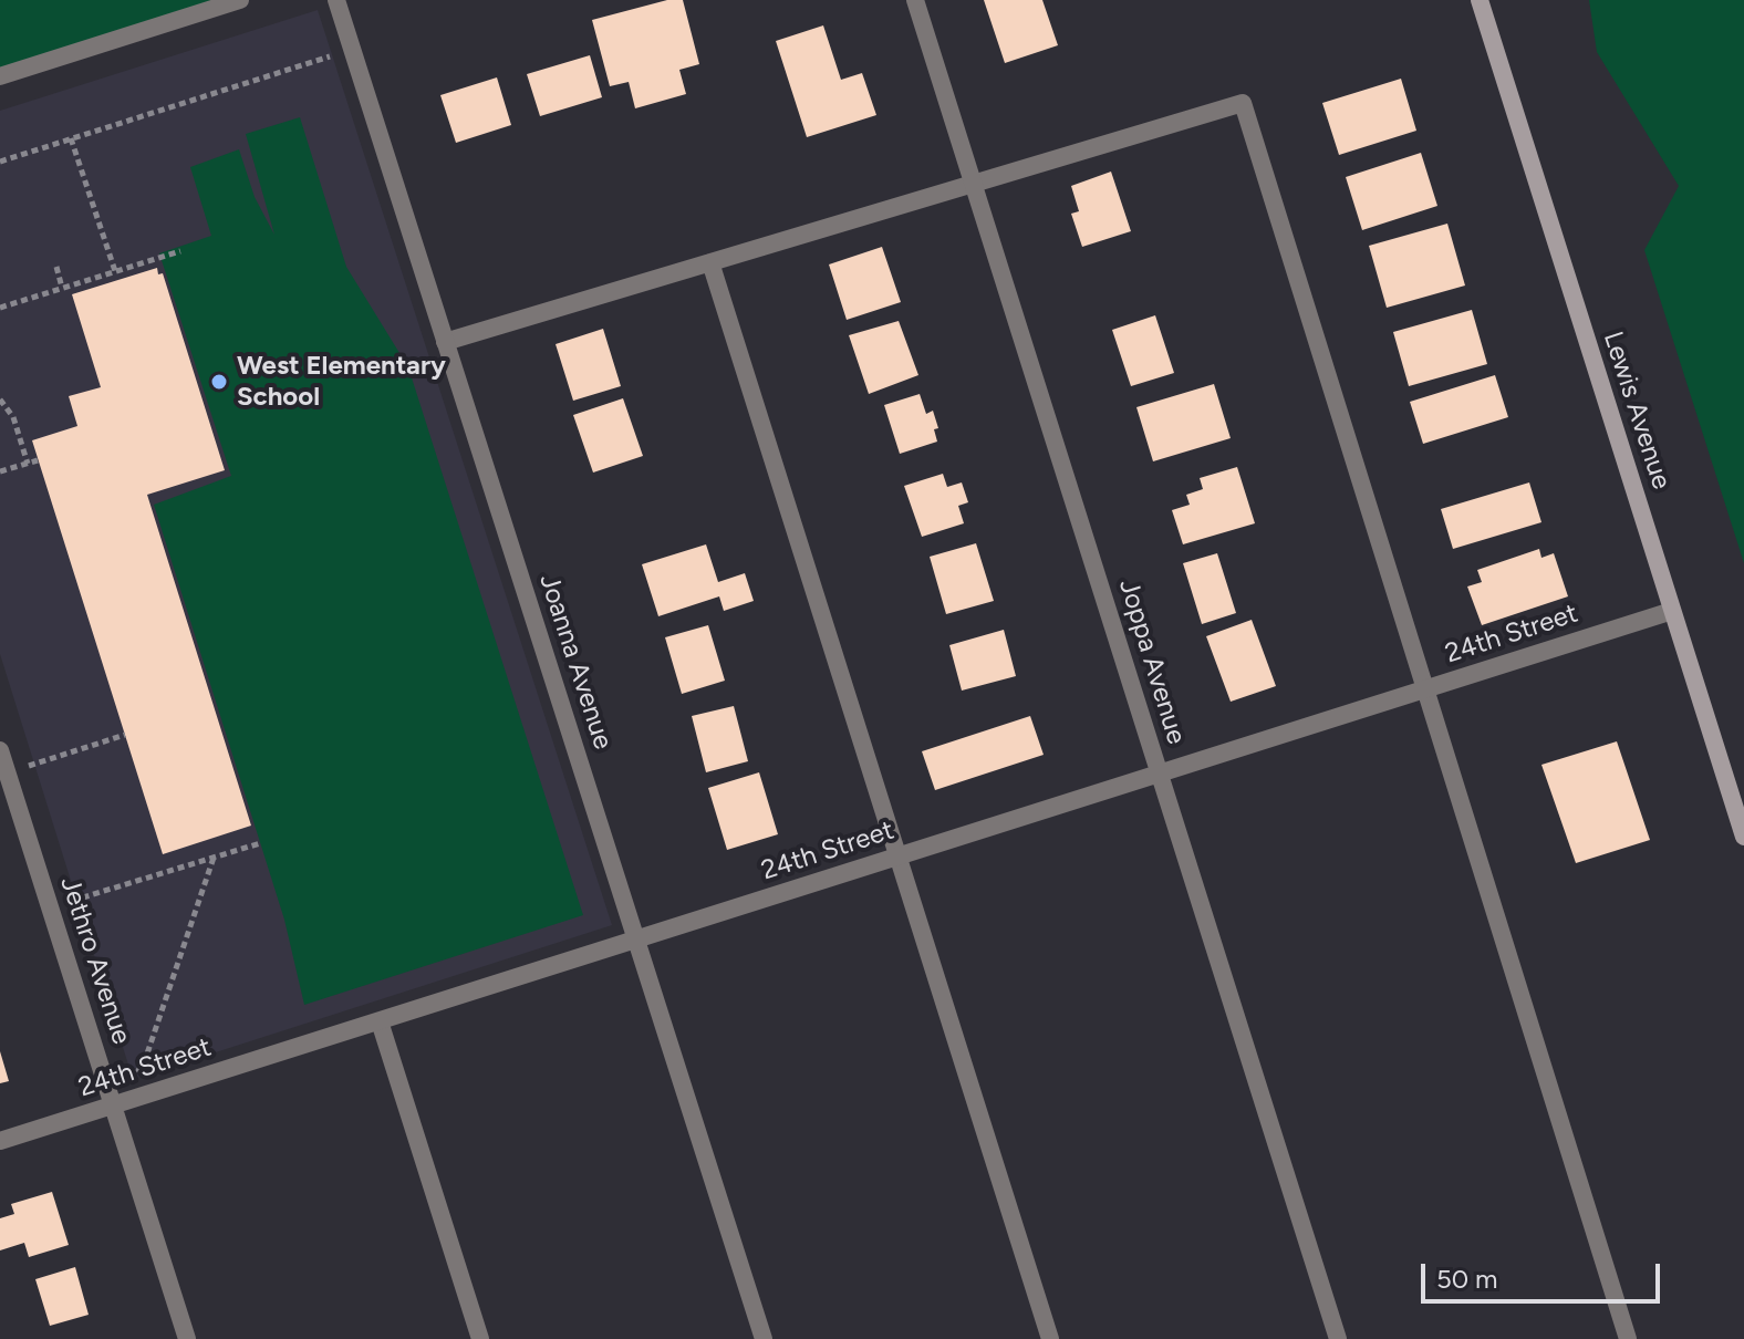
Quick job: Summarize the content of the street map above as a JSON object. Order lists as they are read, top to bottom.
{
  "streets": {
    "main road": ["Lewis Avenue"],
    "street": [
      "24th Street",
      "Joanna Avenue",
      "Joppa Avenue",
      "Jethro Avenue"
    ]
  },
  "crossings": [
    ["Lewis Avenue", "24th Street"],
    ["24th Street", "Joanna Avenue"],
    ["24th Street", "Joppa Avenue"],
    ["24th Street", "Jethro Avenue"]
  ],
  "places": ["West Elementary School"],
  "scale_bar": "50 m"
}
